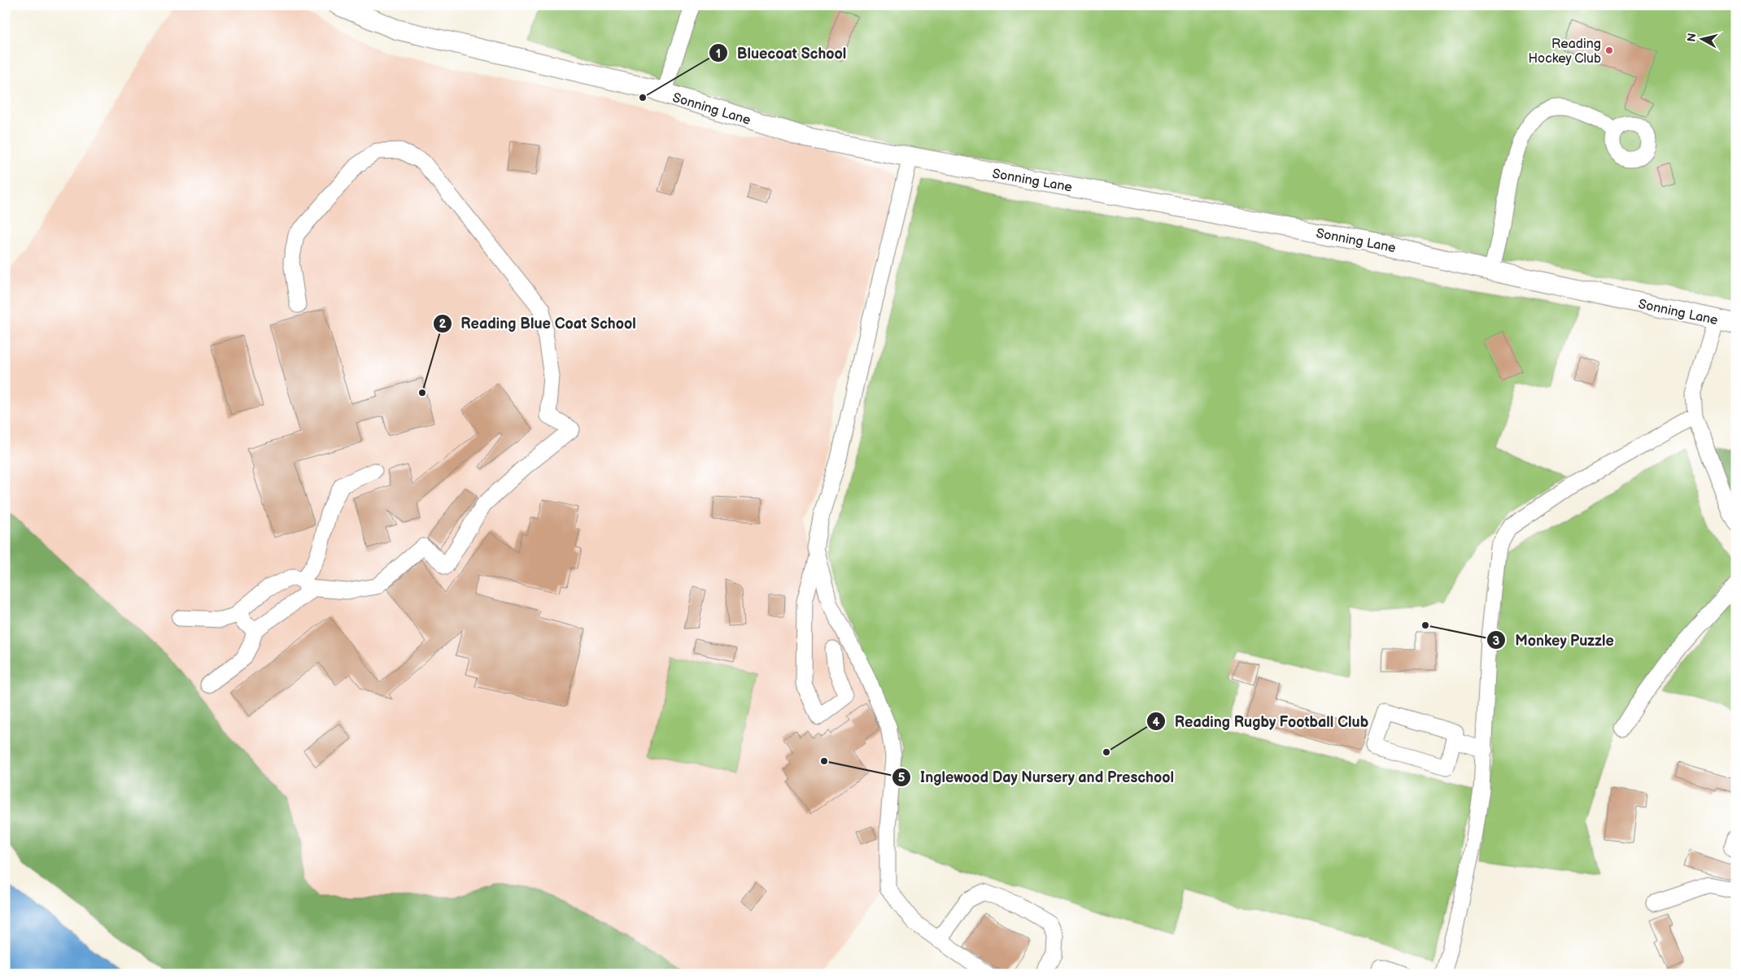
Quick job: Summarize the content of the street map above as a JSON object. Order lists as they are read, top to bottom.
{
  "streets": {
    "main road": ["Sonning Lane"]
  },
  "places": [
    "Reading Hockey Club",
    "Bluecoat School",
    "Reading Blue Coat School",
    "Monkey Puzzle",
    "Reading Rugby Football Club",
    "Inglewood Day Nursery and Preschool"
  ],
  "north": "left"
}
